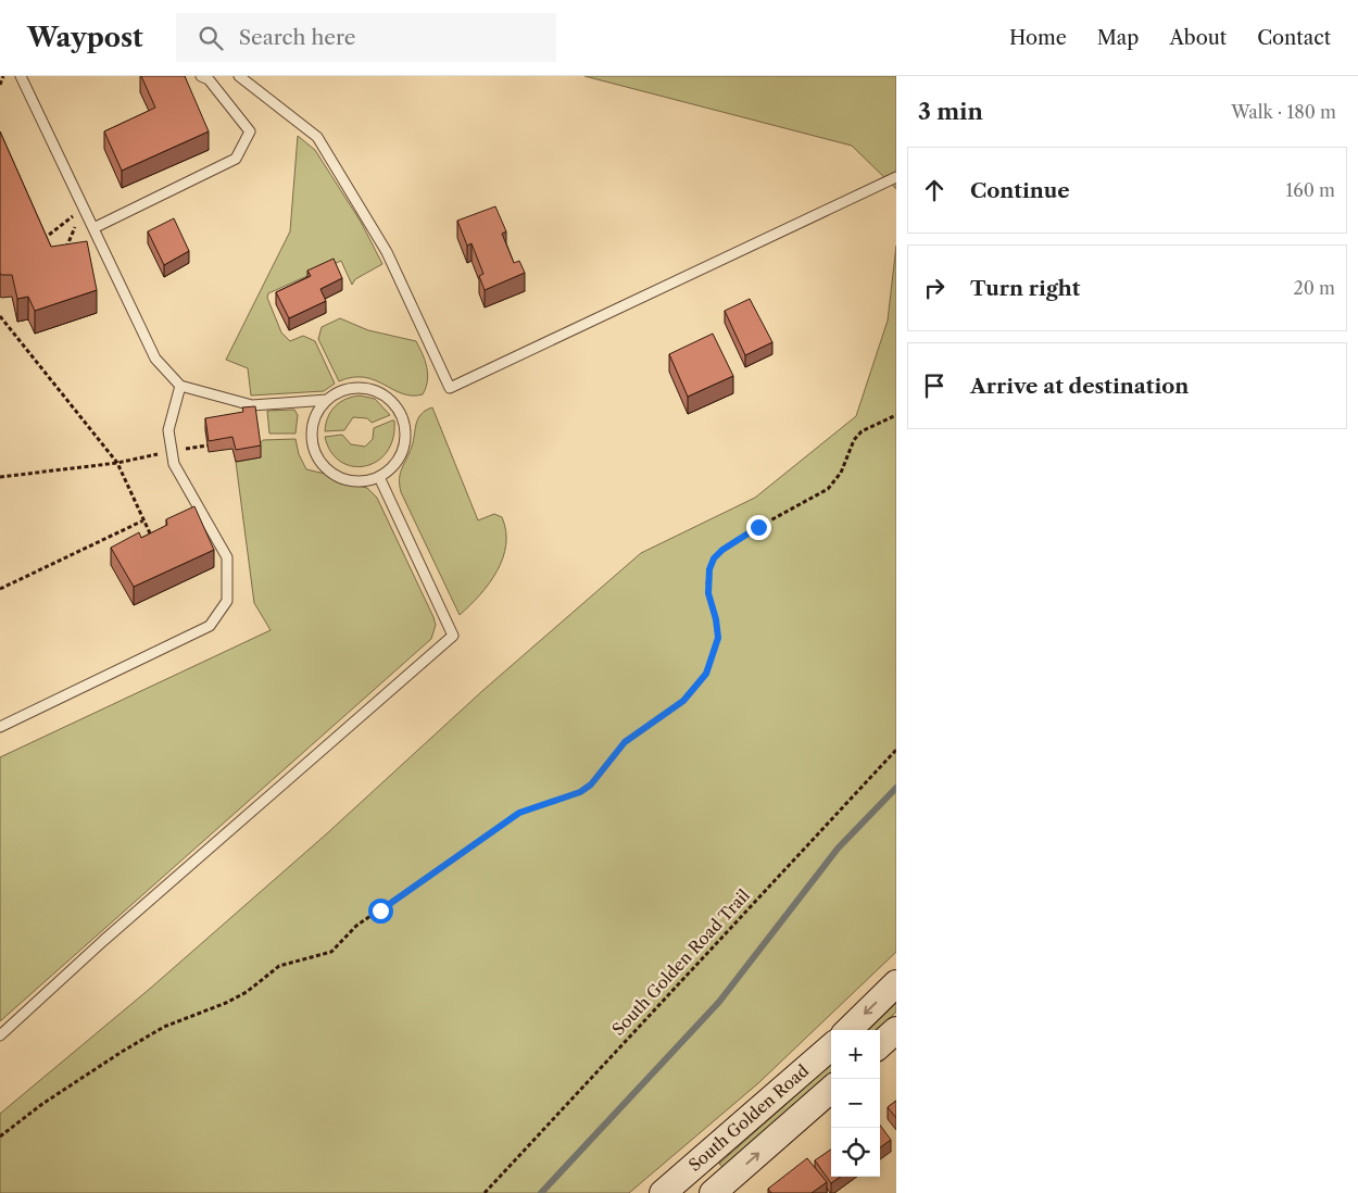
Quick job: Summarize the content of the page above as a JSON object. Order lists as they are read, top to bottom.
{
  "streets": {
    "main road": ["South Golden Road"],
    "path": ["South Golden Road Trail"]
  },
  "page": {
    "header": "Waypost",
    "search": "Search here",
    "nav": [
      "Home",
      "Map",
      "About",
      "Contact"
    ],
    "heading": ["3 min", "Walk · 180 m"],
    "list": [
      ["Continue", "160 m"],
      ["Turn right", "20 m"],
      "Arrive at destination"
    ],
    "map_buttons": ["+", "−"]
  }
}
